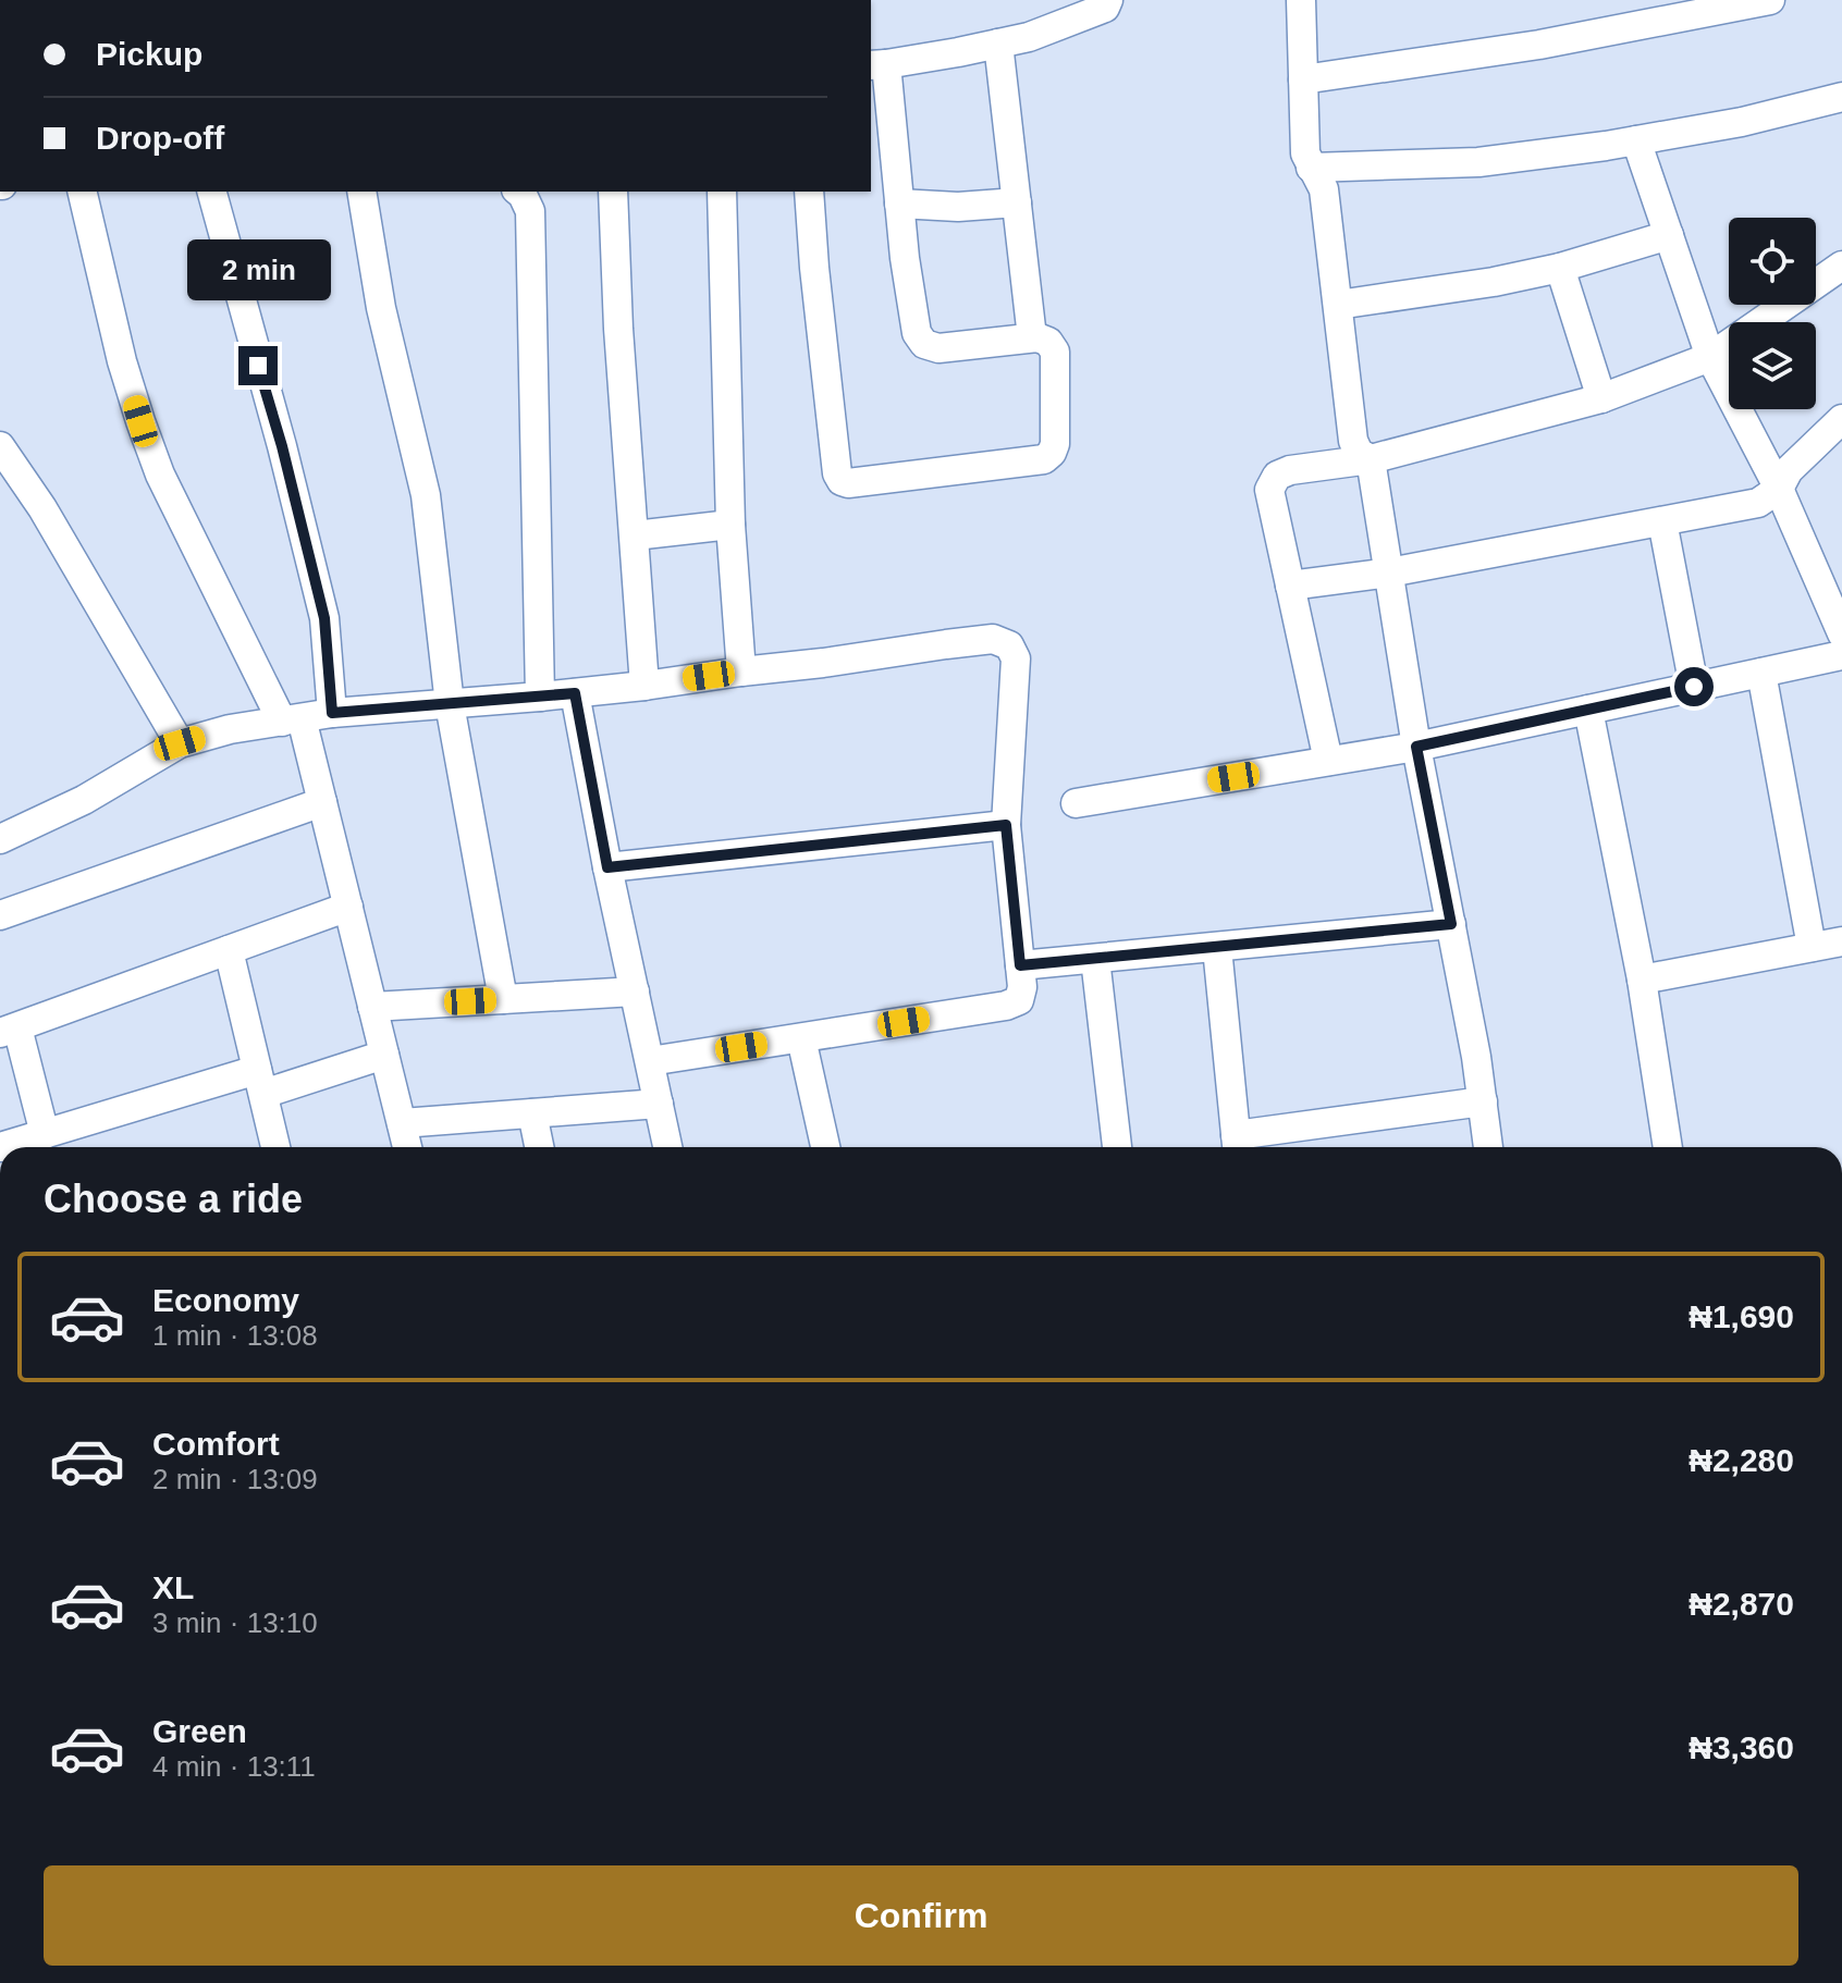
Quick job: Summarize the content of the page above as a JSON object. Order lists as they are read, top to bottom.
{
  "page": {
    "banner": ["Pickup", "Drop-off"],
    "bubble": "2 min",
    "heading": "Choose a ride",
    "list": [
      {
        "name": "Economy",
        "note": "1 min · 13:08",
        "value": "₦1,690"
      },
      {
        "name": "Comfort",
        "note": "2 min · 13:09",
        "value": "₦2,280"
      },
      {
        "name": "XL",
        "note": "3 min · 13:10",
        "value": "₦2,870"
      },
      {
        "name": "Green",
        "note": "4 min · 13:11",
        "value": "₦3,360"
      }
    ],
    "buttons": "Confirm"
  }
}
